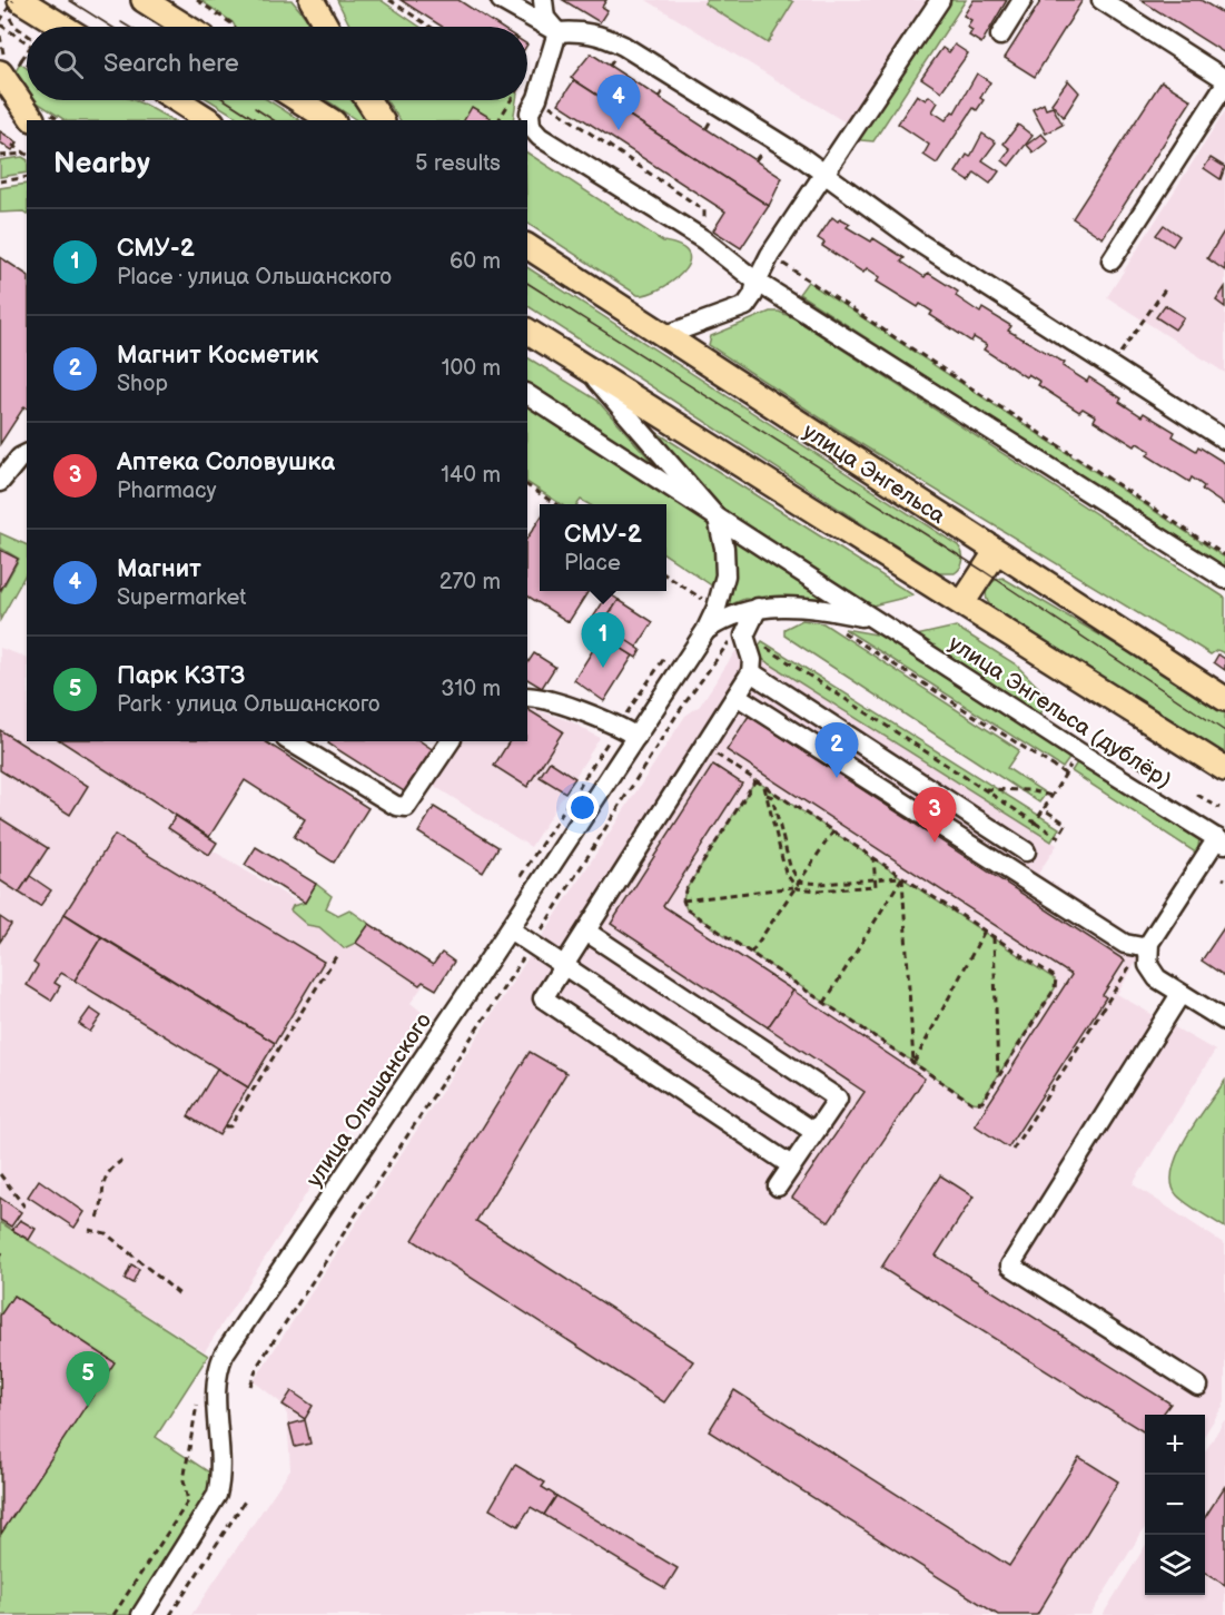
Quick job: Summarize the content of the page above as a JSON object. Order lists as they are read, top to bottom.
{
  "streets": {
    "main road": ["улица Энгельса"],
    "street": ["улица Энгельса (дублёр)", "улица Ольшанского"]
  },
  "crossings": [
    ["улица Энгельса (дублёр)", "улица Ольшанского"]
  ],
  "page": {
    "search": "Search here",
    "pins": [
      "4",
      "1",
      "2",
      "3",
      "5"
    ],
    "heading": ["Nearby", "5 results"],
    "list": [
      {
        "mark": "1",
        "name": "СМУ-2",
        "note": "Place · улица Ольшанского",
        "value": "60 m"
      },
      {
        "mark": "2",
        "name": "Магнит Косметик",
        "note": "Shop",
        "value": "100 m"
      },
      {
        "mark": "3",
        "name": "Аптека Соловушка",
        "note": "Pharmacy",
        "value": "140 m"
      },
      {
        "mark": "4",
        "name": "Магнит",
        "note": "Supermarket",
        "value": "270 m"
      },
      {
        "mark": "5",
        "name": "Парк КЗТЗ",
        "note": "Park · улица Ольшанского",
        "value": "310 m"
      }
    ],
    "popup": ["СМУ-2", "Place"],
    "map_buttons": ["+", "−"]
  }
}
